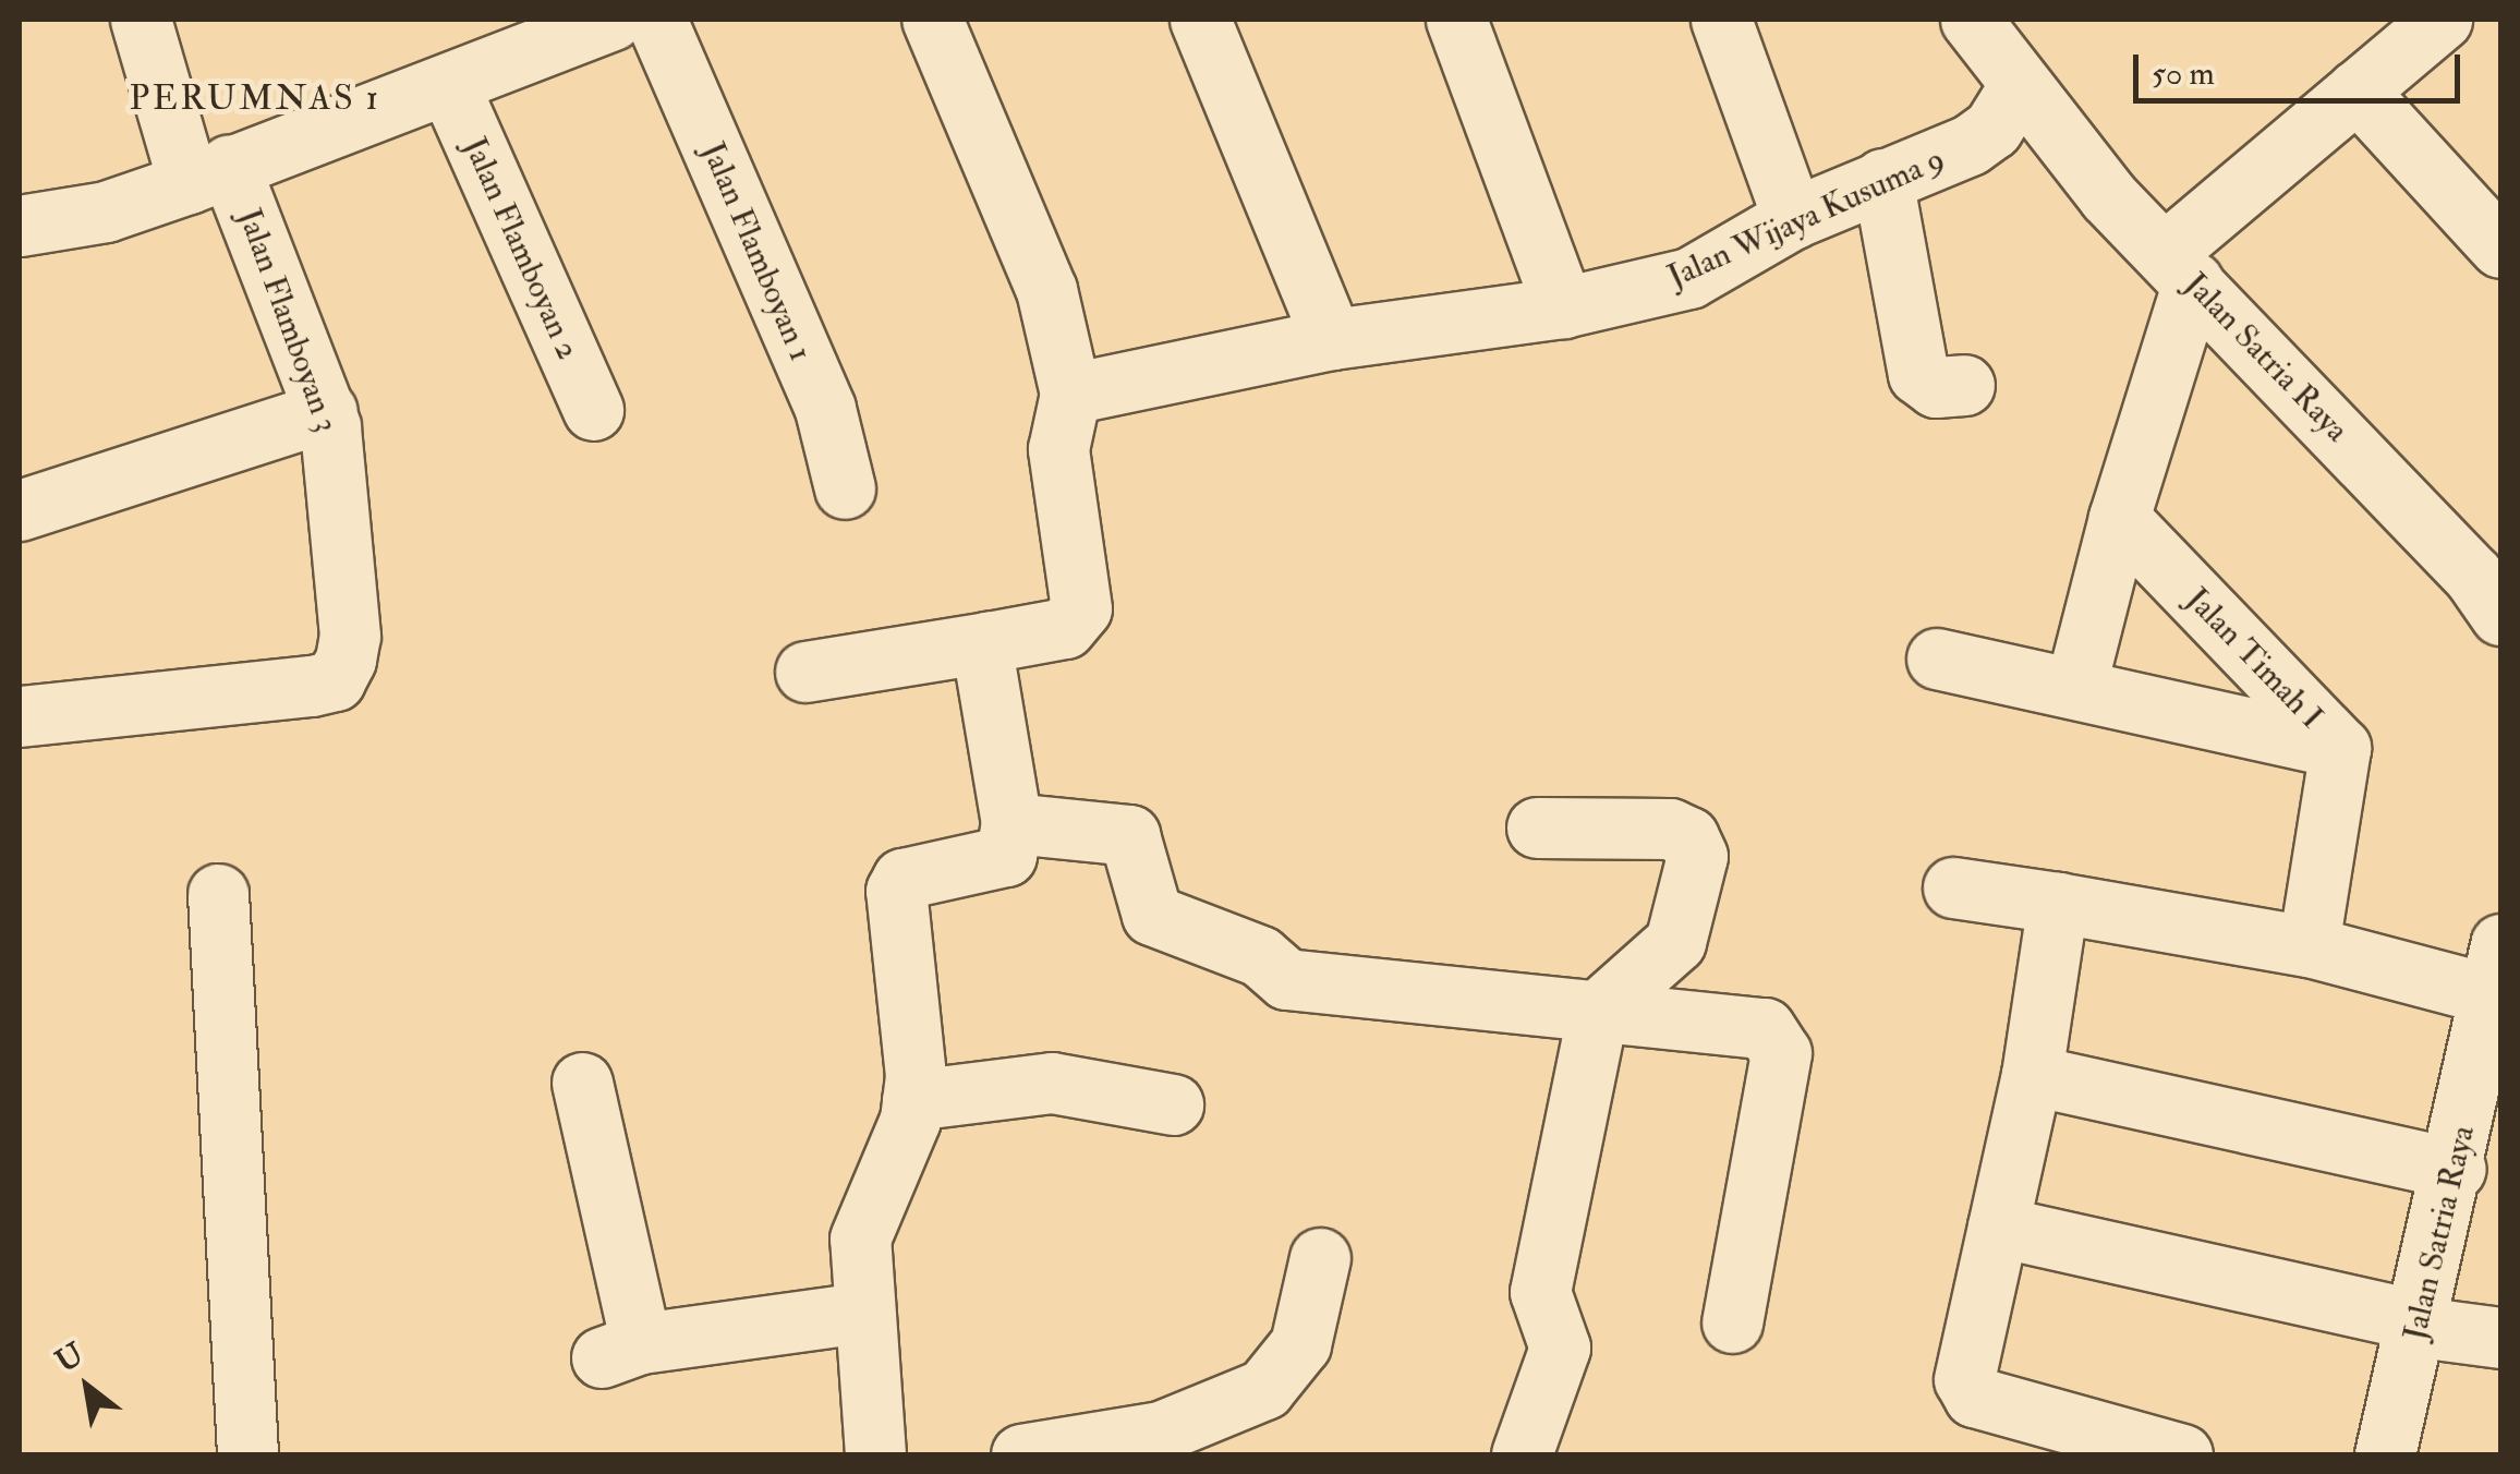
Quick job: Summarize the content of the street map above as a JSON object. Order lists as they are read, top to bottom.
{
  "streets": {
    "street": [
      "Jalan Wijaya Kusuma 9",
      "Jalan Flamboyan 2",
      "Jalan Flamboyan 1",
      "Jalan Flamboyan 3",
      "Jalan Satria Raya",
      "Jalan Timah I"
    ]
  },
  "crossings": [
    ["Jalan Wijaya Kusuma 9", "Jalan Satria Raya"]
  ],
  "districts": ["PERUMNAS 1"],
  "scale_bar": "50 m",
  "north": "top left"
}
